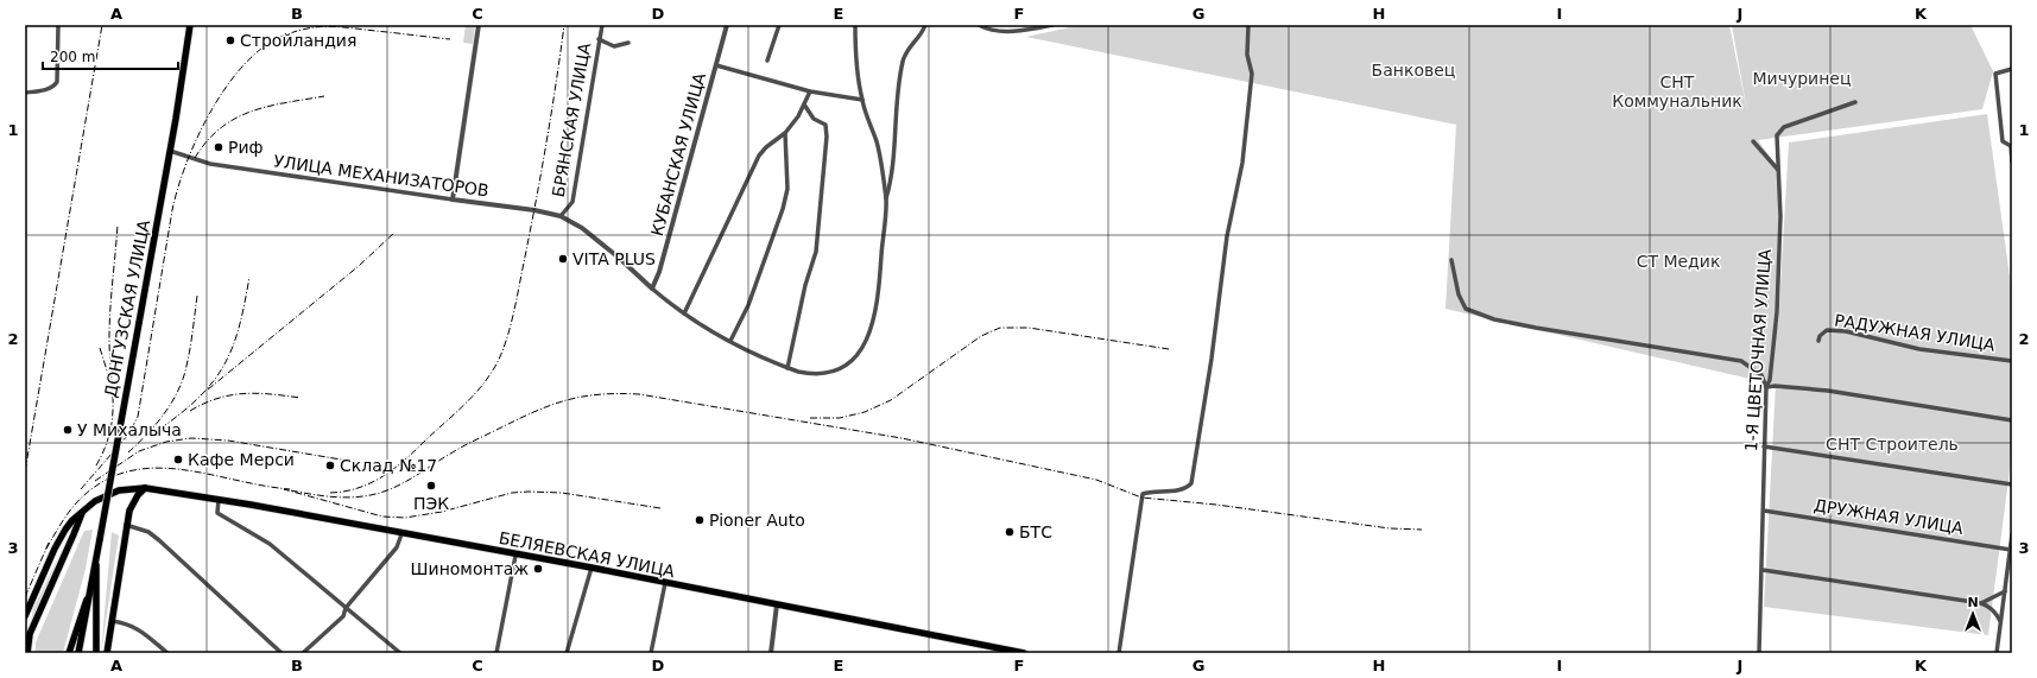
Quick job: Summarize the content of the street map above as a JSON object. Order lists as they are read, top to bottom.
{
  "streets": {
    "main road": ["ДОНГУЗСКАЯ УЛИЦА", "БЕЛЯЕВСКАЯ УЛИЦА"],
    "street": [
      "БРЯНСКАЯ УЛИЦА",
      "КУБАНСКАЯ УЛИЦА",
      "УЛИЦА МЕХАНИЗАТОРОВ",
      "РАДУЖНАЯ УЛИЦА",
      "1-Я ЦВЕТОЧНАЯ УЛИЦА",
      "ДРУЖНАЯ УЛИЦА"
    ]
  },
  "crossings": [
    ["БРЯНСКАЯ УЛИЦА", "УЛИЦА МЕХАНИЗАТОРОВ"],
    ["КУБАНСКАЯ УЛИЦА", "УЛИЦА МЕХАНИЗАТОРОВ"],
    ["УЛИЦА МЕХАНИЗАТОРОВ", "ДОНГУЗСКАЯ УЛИЦА"],
    ["1-Я ЦВЕТОЧНАЯ УЛИЦА", "ДРУЖНАЯ УЛИЦА"]
  ],
  "parks": [
    "Банковец",
    "Мичуринец",
    "СНТ Коммунальник",
    "СТ Медик",
    "СНТ Строитель"
  ],
  "places": [
    "Стройландия",
    "Риф",
    "VITA PLUS",
    "У Михалыча",
    "Кафе Мерси",
    "Склад №17",
    "ПЭК",
    "Pioner Auto",
    "БТС",
    "Шиномонтаж"
  ],
  "scale_bar": "200 m",
  "north": "top",
  "grid": {
    "columns": [
      "A",
      "B",
      "C",
      "D",
      "E",
      "F",
      "G",
      "H",
      "I",
      "J",
      "K"
    ],
    "rows": ["1", "2", "3"]
  }
}
